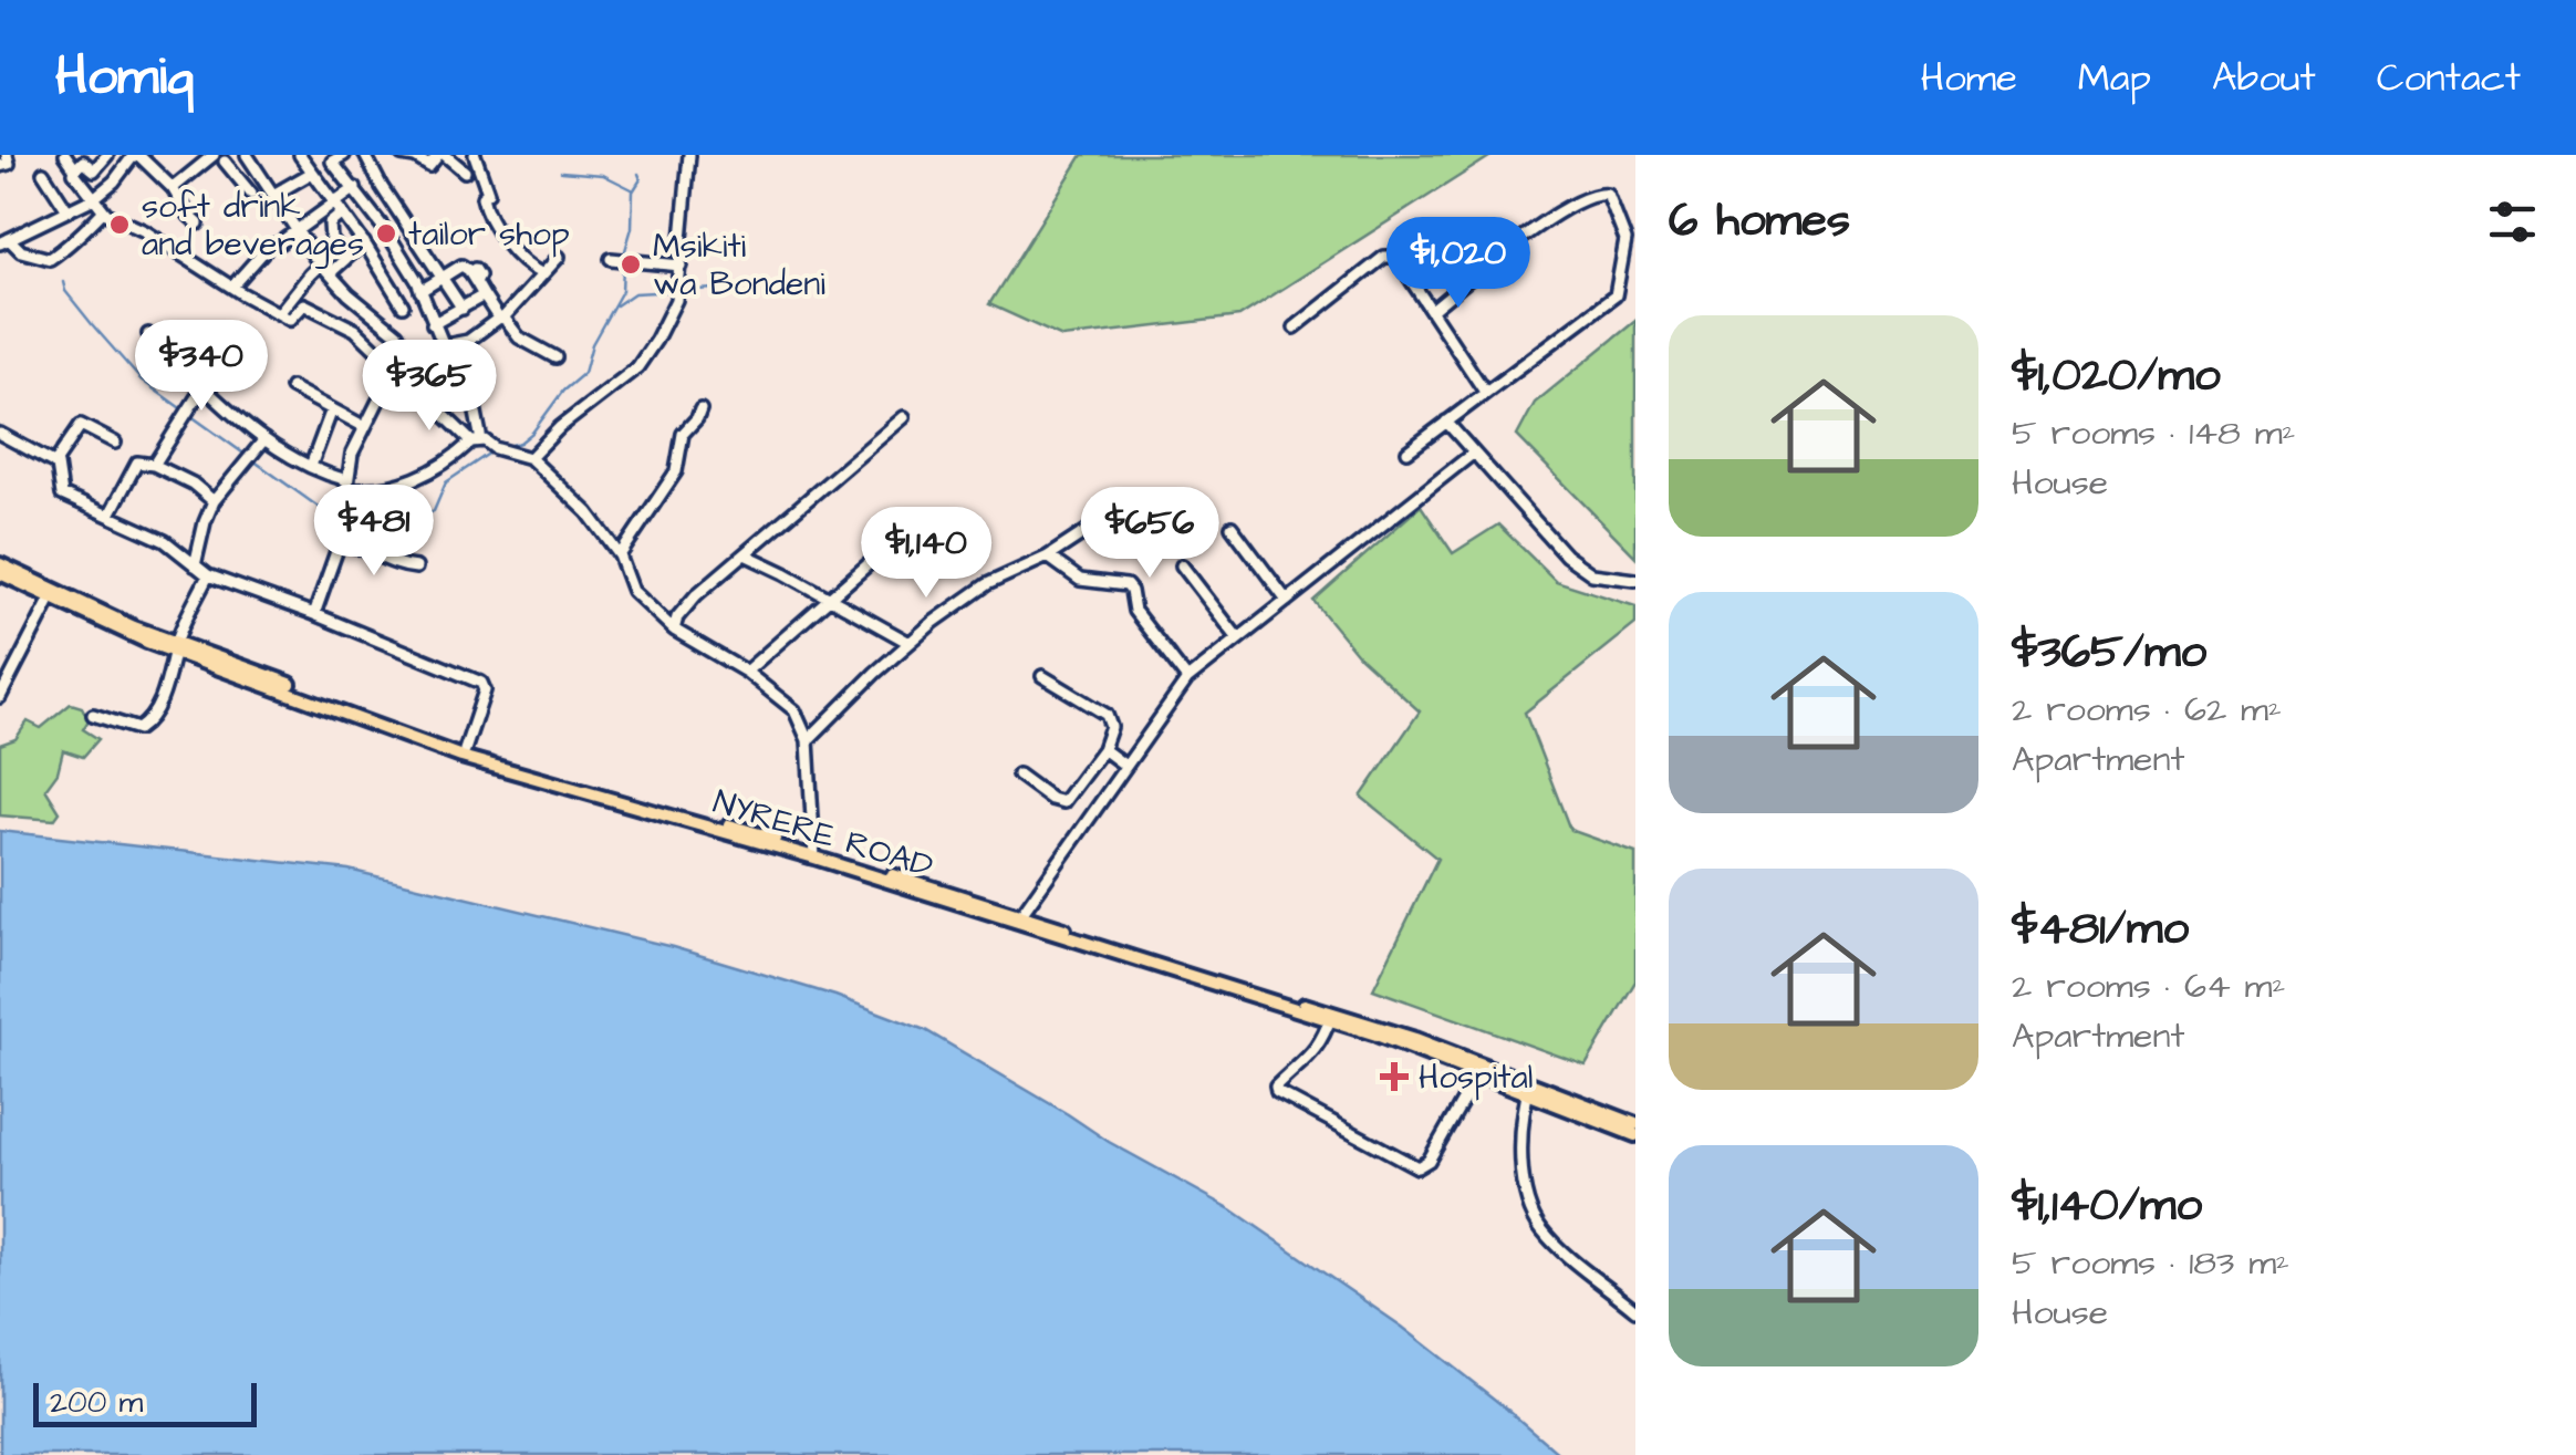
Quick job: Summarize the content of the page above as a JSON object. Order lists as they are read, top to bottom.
{
  "streets": {
    "main road": ["NYRERE ROAD"]
  },
  "places": {
    "other": ["soft drink and beverages", "tailor shop", "Msikiti wa Bondeni"],
    "health": ["Hospital"]
  },
  "scale_bar": "200 m",
  "page": {
    "header": "Homiq",
    "nav": [
      "Home",
      "Map",
      "About",
      "Contact"
    ],
    "heading": "6 homes",
    "price": [
      "$1,020",
      "$340",
      "$365",
      "$481",
      "$656",
      "$1,140"
    ],
    "list": [
      {
        "name": "$1,020/mo",
        "note": "5 rooms · 148 m² · House"
      },
      {
        "name": "$365/mo",
        "note": "2 rooms · 62 m² · Apartment"
      },
      {
        "name": "$481/mo",
        "note": "2 rooms · 64 m² · Apartment"
      },
      {
        "name": "$1,140/mo",
        "note": "5 rooms · 183 m² · House"
      }
    ],
    "scale": "200 m"
  }
}
